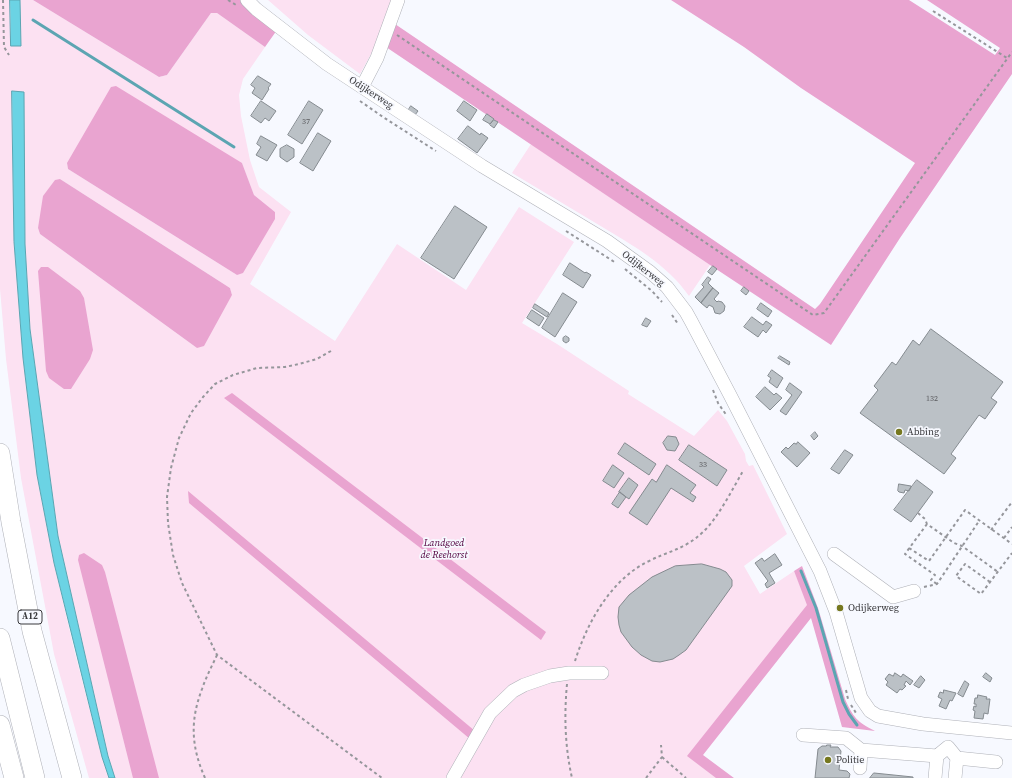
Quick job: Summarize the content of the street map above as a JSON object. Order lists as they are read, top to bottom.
{
  "streets": {
    "highway": ["A12"],
    "street": ["Odijkerweg"]
  },
  "parks": ["Landgoed de Reehorst"],
  "places": ["Abbing", "Odijkerweg", "Politie"],
  "house_numbers": ["37", "132", "33"]
}
